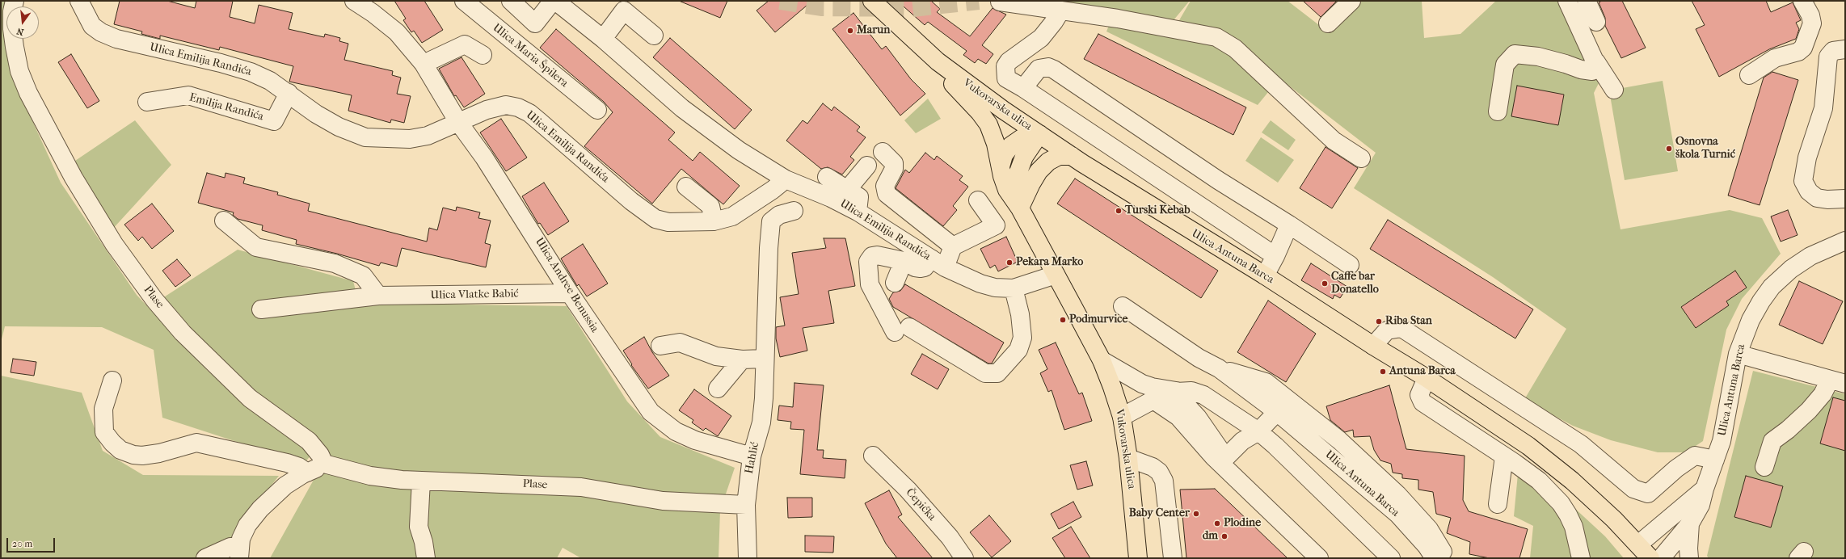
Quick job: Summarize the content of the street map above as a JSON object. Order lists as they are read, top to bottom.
{
  "streets": {
    "main road": ["Vukovarska ulica", "Ulica Antuna Barca"],
    "street": [
      "Ulica Maria Špilera",
      "Ulica Emilija Randića",
      "Emilija Randića",
      "Ulica Andree Benussia",
      "Ulica Vlatke Babić",
      "Plase",
      "Hahlić",
      "Čepićka"
    ]
  },
  "crossings": [
    ["Ulica Emilija Randića", "Vukovarska ulica"],
    ["Ulica Emilija Randića", "Emilija Randića"],
    ["Ulica Emilija Randića", "Ulica Andree Benussia"],
    ["Vukovarska ulica", "Ulica Antuna Barca"],
    ["Ulica Andree Benussia", "Ulica Vlatke Babić"],
    ["Ulica Andree Benussia", "Hahlić"],
    ["Plase", "Hahlić"]
  ],
  "places": [
    "Marun",
    "Osnovna škola Turnić",
    "Turski Kebab",
    "Pekara Marko",
    "Caffe bar Donatello",
    "Podmurvice",
    "Riba Stan",
    "Antuna Barca",
    "Baby Center",
    "Plodine",
    "dm"
  ],
  "scale_bar": "20 m",
  "north": "bottom"
}
